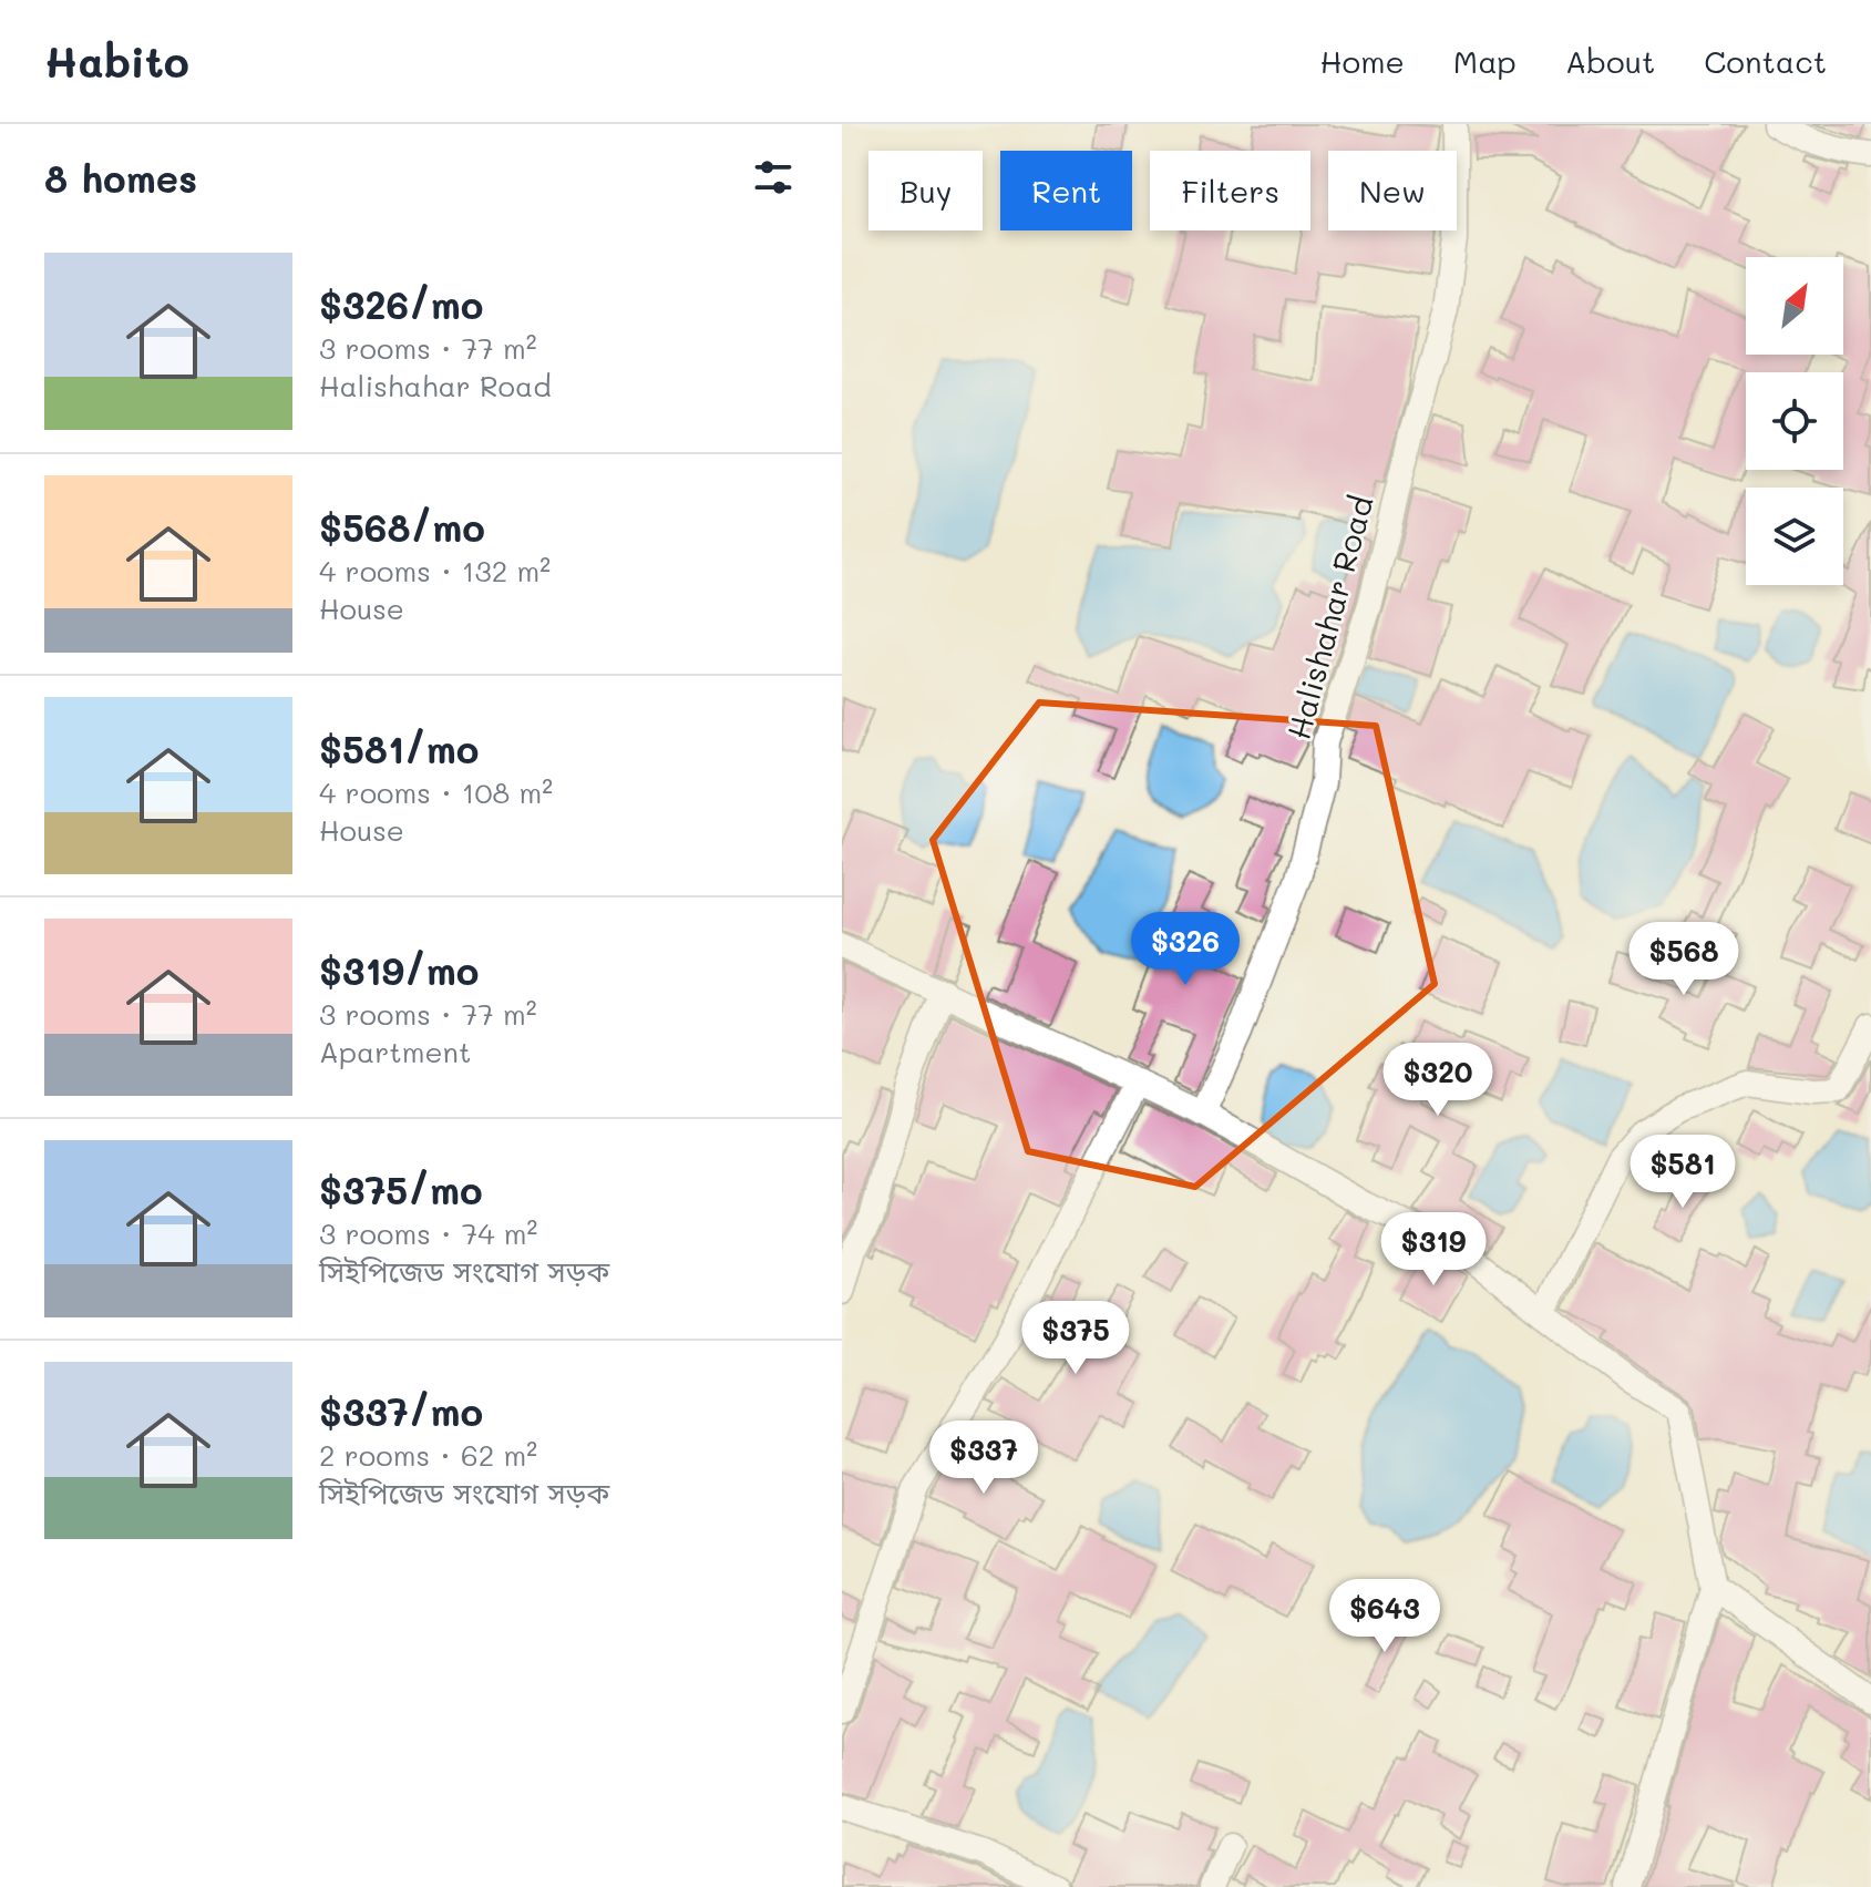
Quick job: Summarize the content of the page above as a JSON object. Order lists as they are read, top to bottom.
{
  "streets": {
    "street": ["Halishahar Road"]
  },
  "north": "top right",
  "page": {
    "header": "Habito",
    "nav": [
      "Home",
      "Map",
      "About",
      "Contact"
    ],
    "heading": "8 homes",
    "chip": [
      "Buy",
      "Rent",
      "Filters",
      "New"
    ],
    "list": [
      {
        "name": "$326/mo",
        "note": "3 rooms · 77 m² · Halishahar Road"
      },
      {
        "name": "$568/mo",
        "note": "4 rooms · 132 m² · House"
      },
      {
        "name": "$581/mo",
        "note": "4 rooms · 108 m² · House"
      },
      {
        "name": "$319/mo",
        "note": "3 rooms · 77 m² · Apartment"
      },
      {
        "name": "$375/mo",
        "note": "3 rooms · 74 m² · সিইপিজেড সংযোগ সড়ক"
      },
      {
        "name": "$337/mo",
        "note": "2 rooms · 62 m² · সিইপিজেড সংযোগ সড়ক"
      }
    ],
    "price": [
      "$326",
      "$568",
      "$320",
      "$581",
      "$319",
      "$375",
      "$337",
      "$643"
    ]
  }
}
